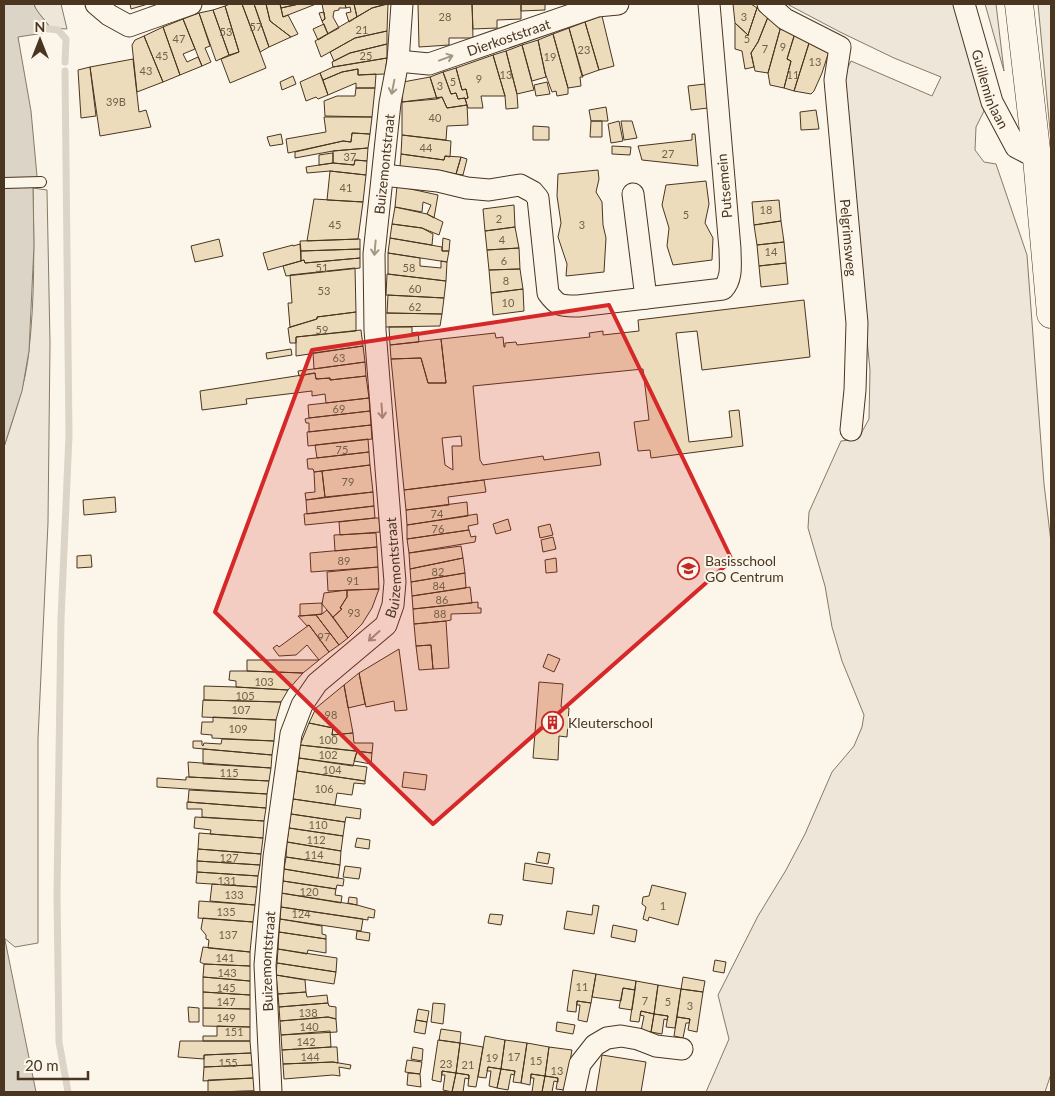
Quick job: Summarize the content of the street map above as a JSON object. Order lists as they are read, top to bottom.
{
  "streets": {
    "main road": ["Guilleminlaan"],
    "street": [
      "Dierkoststraat",
      "Buizemontstraat",
      "Putsemein",
      "Pelgrimsweg"
    ]
  },
  "crossings": [
    ["Dierkoststraat", "Buizemontstraat"],
    ["Buizemontstraat", "Putsemein"]
  ],
  "one_way": ["Dierkoststraat", "Buizemontstraat"],
  "places": {
    "school or university": ["Basisschool GO Centrum"],
    "building": ["Kleuterschool"]
  },
  "house_numbers": [
    "28",
    "3",
    "57",
    "21",
    "53",
    "47",
    "5",
    "9",
    "7",
    "23",
    "45",
    "25",
    "19",
    "13",
    "43",
    "13",
    "11",
    "9",
    "5",
    "3",
    "39B",
    "40",
    "44",
    "27",
    "37",
    "41",
    "18",
    "5",
    "2",
    "45",
    "3",
    "4",
    "14",
    "6",
    "51",
    "58",
    "8",
    "60",
    "53",
    "10",
    "62",
    "59",
    "63",
    "69",
    "75",
    "79",
    "74",
    "76",
    "89",
    "82",
    "91",
    "84",
    "86",
    "93",
    "88",
    "97",
    "103",
    "105",
    "107",
    "98",
    "109",
    "100",
    "102",
    "104",
    "115",
    "106",
    "110",
    "112",
    "114",
    "127",
    "131",
    "120",
    "133",
    "1",
    "135",
    "124",
    "137",
    "141",
    "143",
    "11",
    "145",
    "7",
    "147",
    "5",
    "3",
    "138",
    "149",
    "140",
    "151",
    "142",
    "144",
    "17",
    "19",
    "15",
    "155",
    "23",
    "21",
    "13"
  ],
  "scale_bar": "20 m",
  "north": "top"
}
